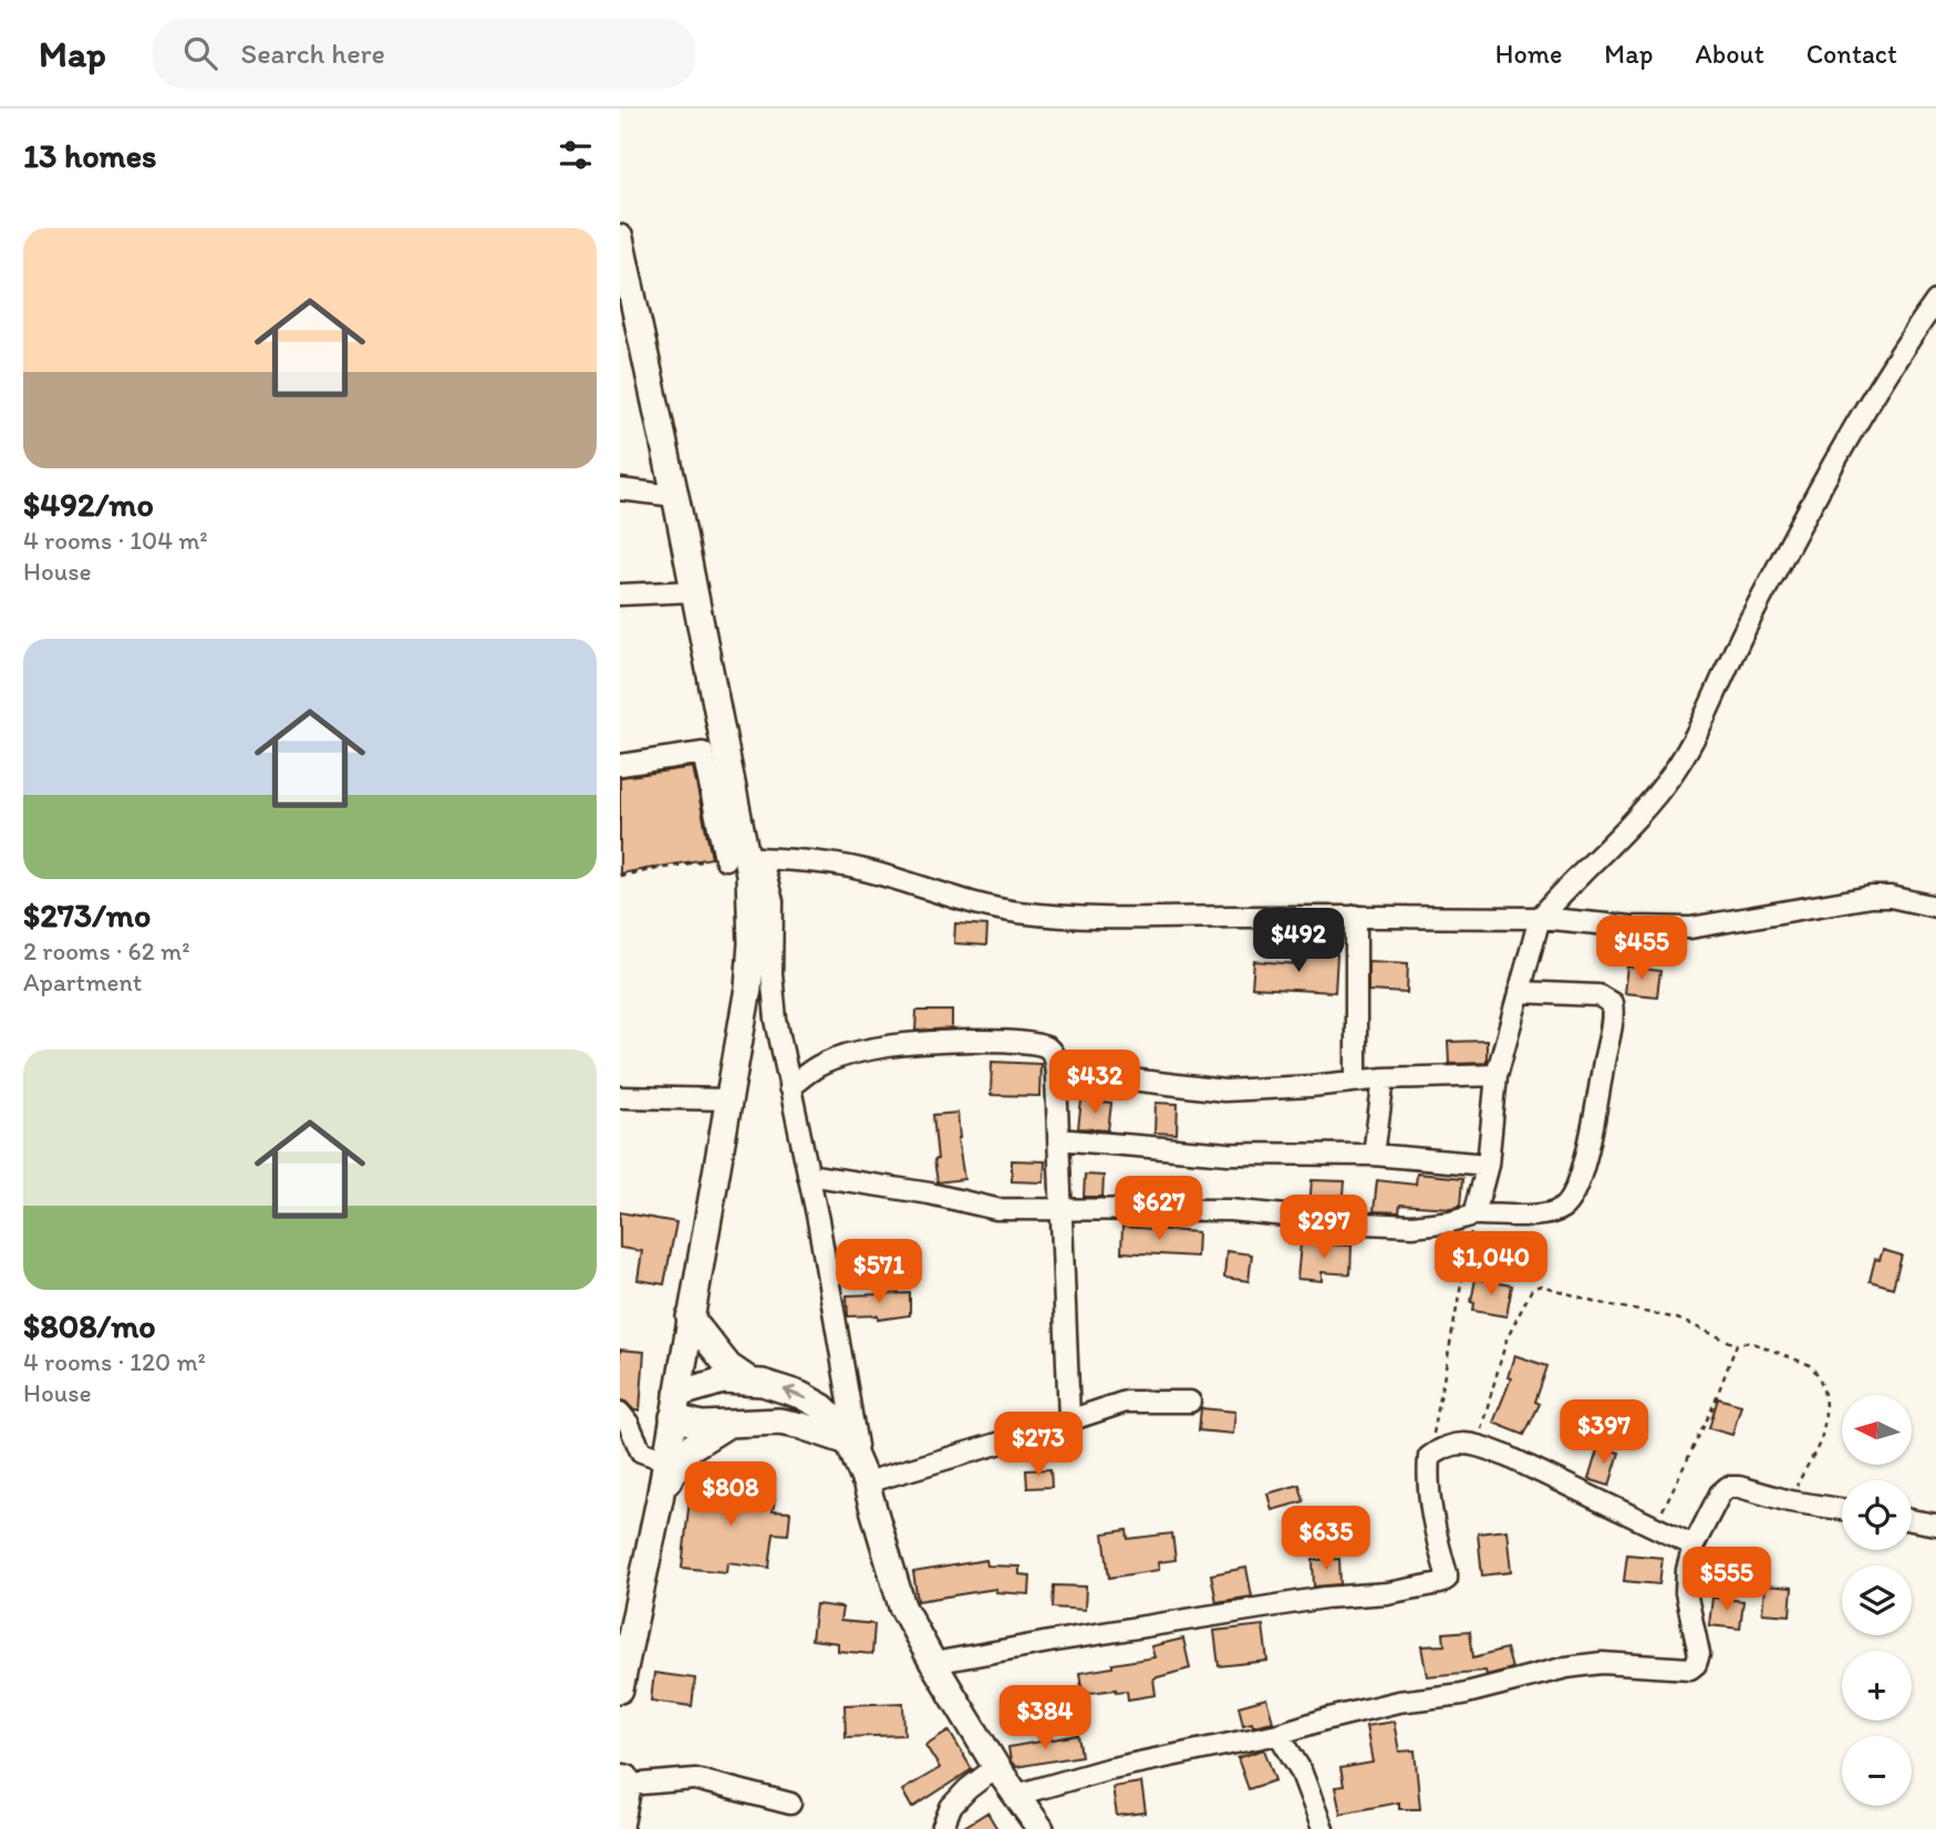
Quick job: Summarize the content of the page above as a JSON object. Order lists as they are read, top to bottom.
{
  "north": "left",
  "page": {
    "header": "Map",
    "search": "Search here",
    "nav": [
      "Home",
      "Map",
      "About",
      "Contact"
    ],
    "heading": "13 homes",
    "list": [
      {
        "name": "$492/mo",
        "note": "4 rooms · 104 m² · House"
      },
      {
        "name": "$273/mo",
        "note": "2 rooms · 62 m² · Apartment"
      },
      {
        "name": "$808/mo",
        "note": "4 rooms · 120 m² · House"
      }
    ],
    "price": [
      "$492",
      "$455",
      "$432",
      "$627",
      "$297",
      "$1,040",
      "$571",
      "$397",
      "$273",
      "$808",
      "$635",
      "$555",
      "$384"
    ],
    "map_buttons": ["+", "−"]
  }
}
